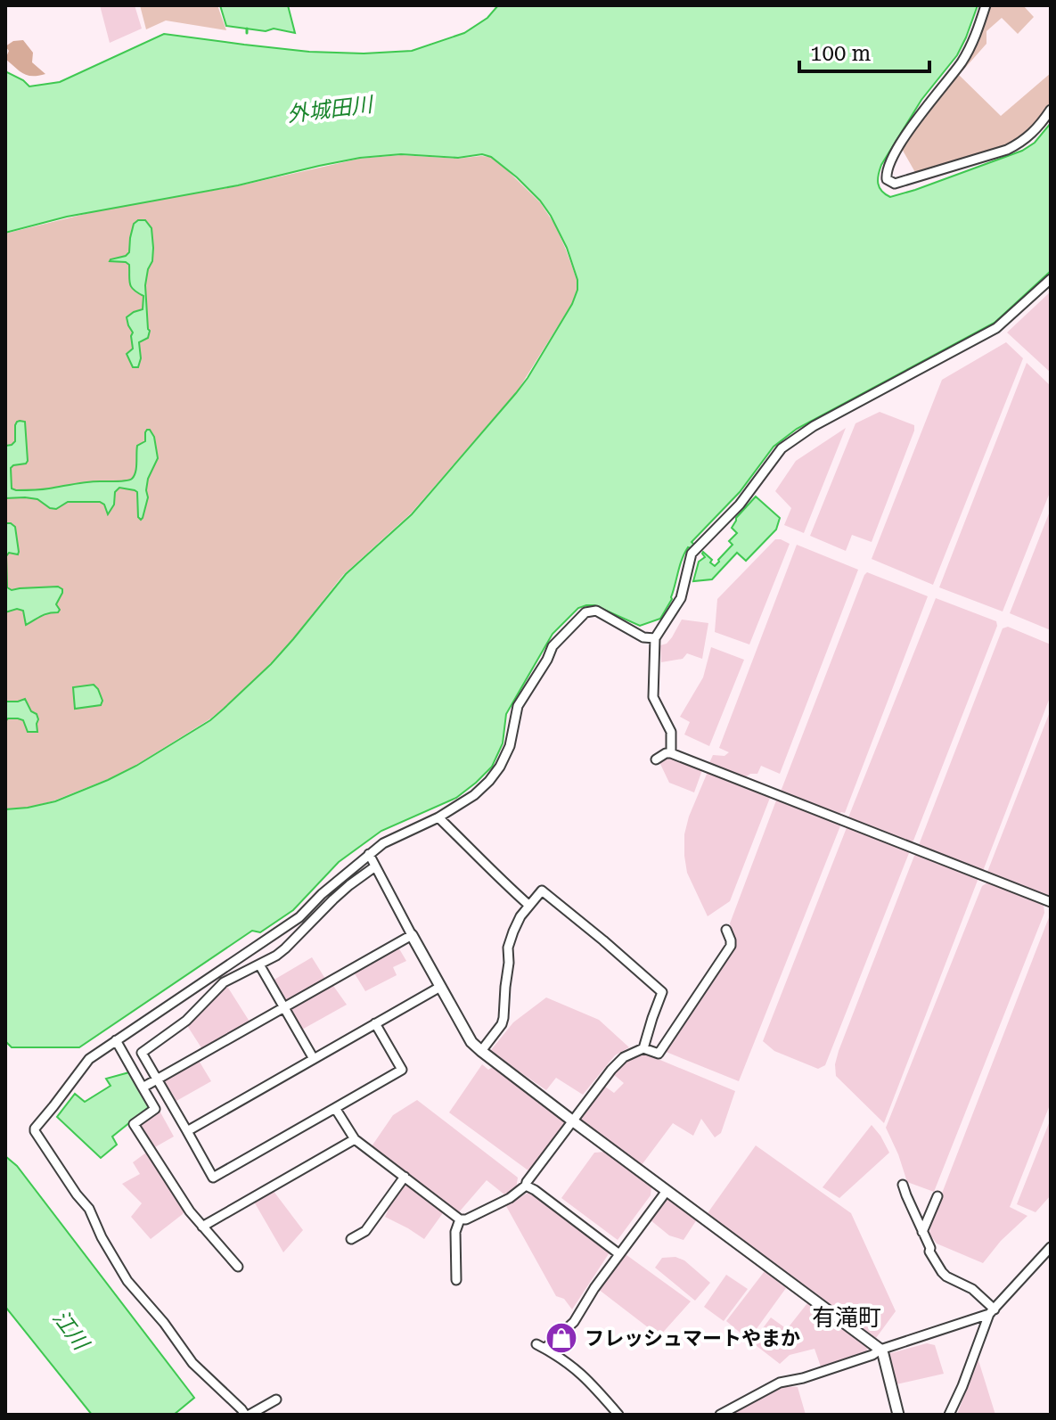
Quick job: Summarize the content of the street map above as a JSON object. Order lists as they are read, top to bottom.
{
  "districts": ["有滝町"],
  "water": ["外城田川", "江川"],
  "places": {
    "shop": ["フレッシュマートやまか"]
  },
  "scale_bar": "100 m"
}
